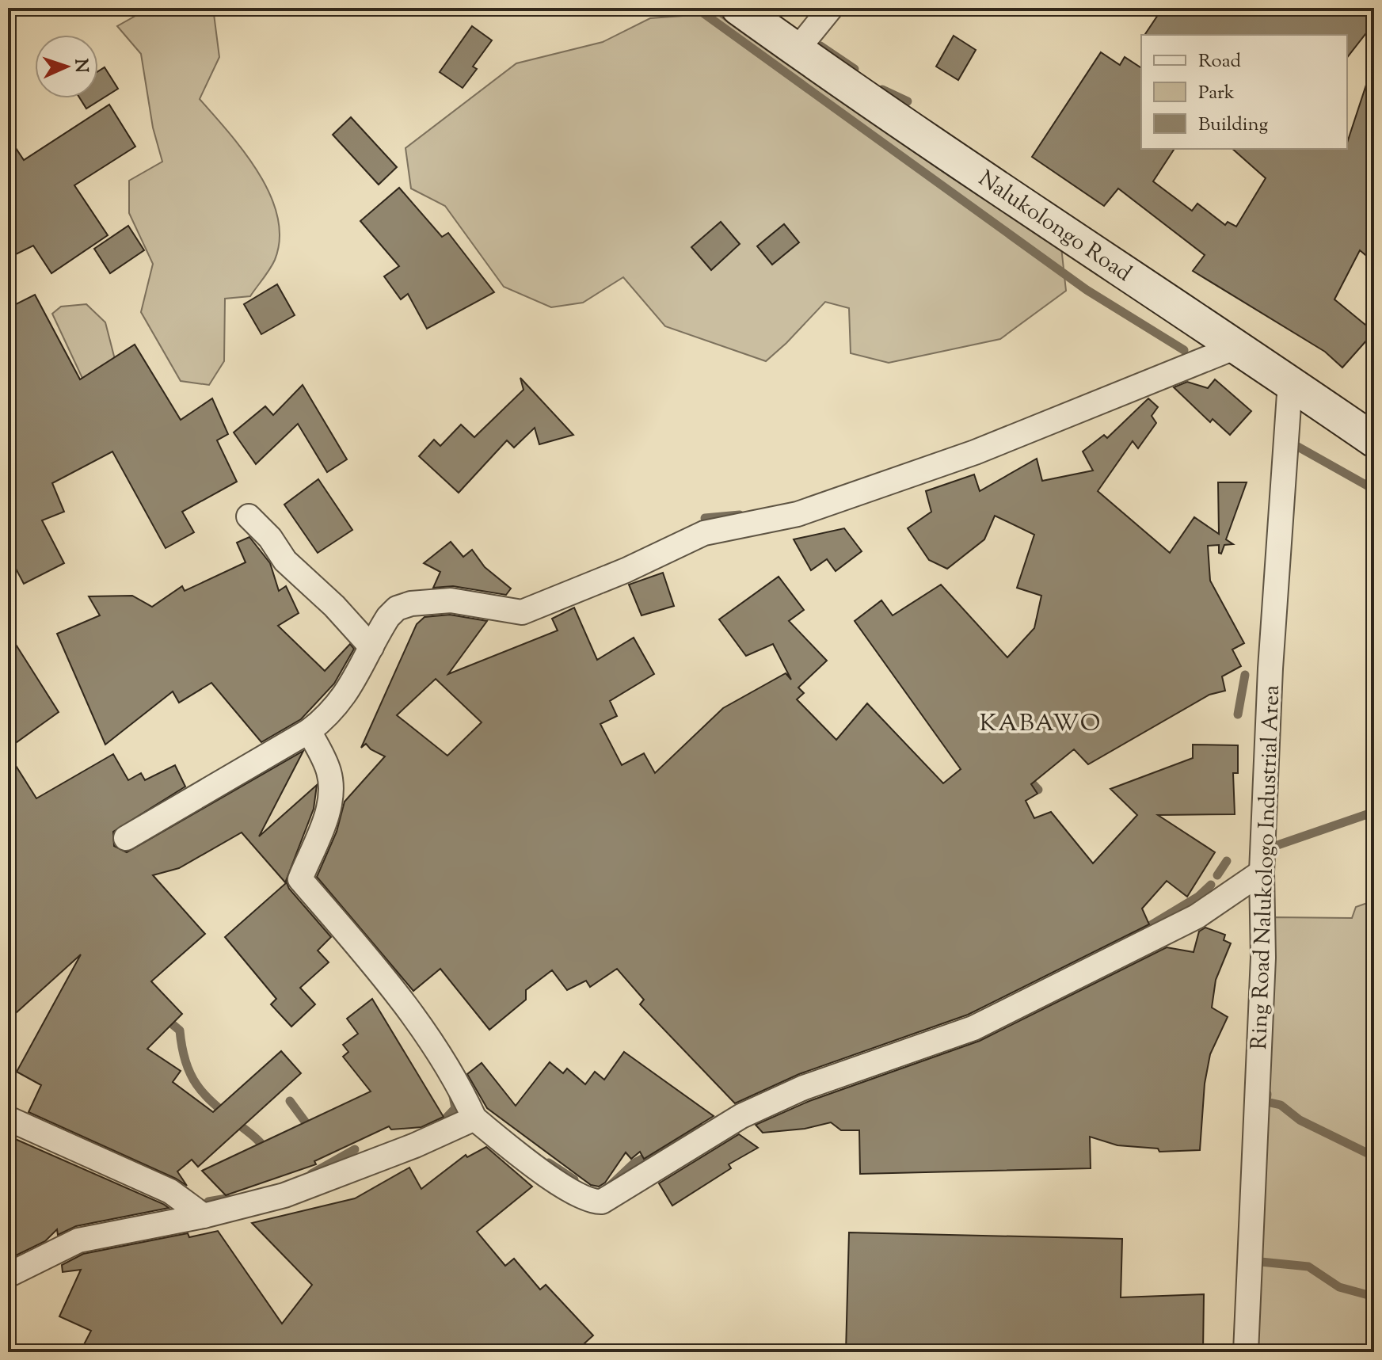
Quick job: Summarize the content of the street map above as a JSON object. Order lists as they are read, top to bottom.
{
  "streets": {
    "street": ["Nalukolongo Road", "Ring Road Nalukologo Industrial Area"]
  },
  "crossings": [
    ["Nalukolongo Road", "Ring Road Nalukologo Industrial Area"]
  ],
  "districts": ["KABAWO"],
  "legend": ["Road", "Park", "Building"],
  "north": "right"
}
